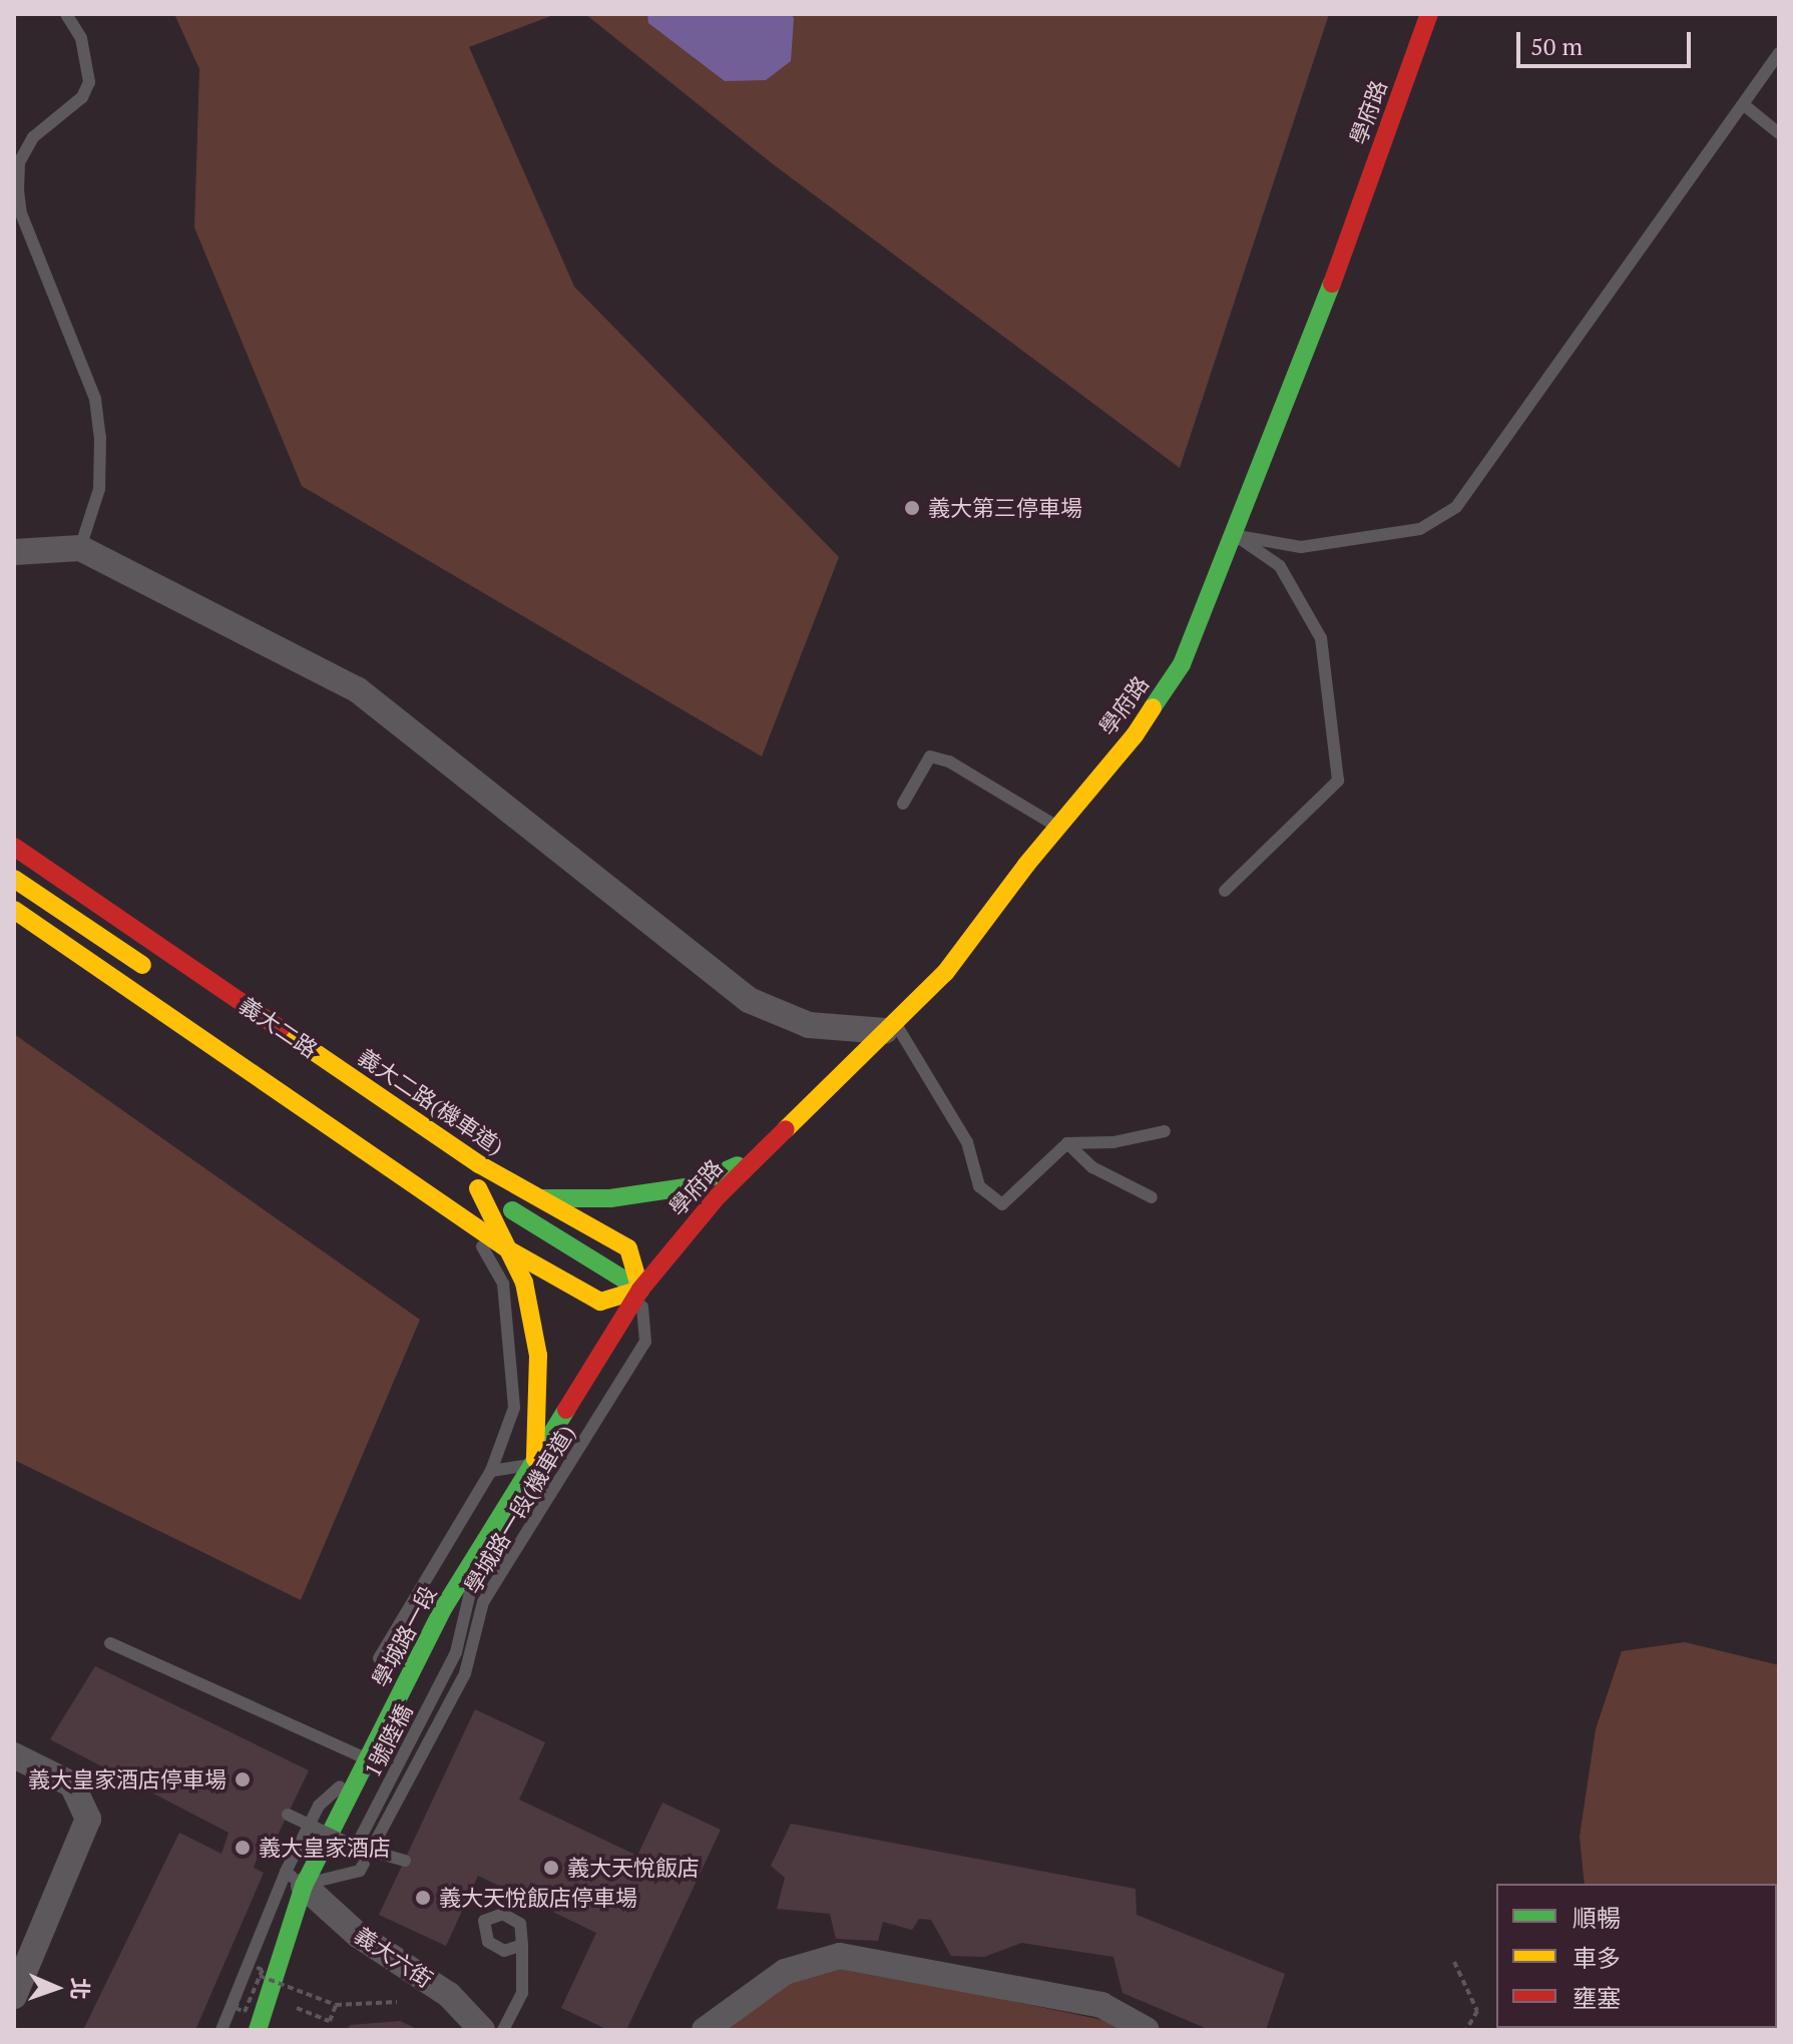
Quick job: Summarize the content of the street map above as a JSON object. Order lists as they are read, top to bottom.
{
  "streets": {
    "street": [
      "學府路",
      "義大二路(機車道)",
      "學城路一段",
      "義大六街"
    ],
    "lane": ["學城路一段(機車道)", "1號陸橋"]
  },
  "crossings": [
    ["學府路", "義大二路(機車道)"],
    ["學府路", "學城路一段(機車道)"],
    ["學府路", "學城路一段"],
    ["義大二路(機車道)", "學城路一段(機車道)"],
    ["義大二路(機車道)", "學城路一段"],
    ["學城路一段(機車道)", "學城路一段"],
    ["學城路一段(機車道)", "義大六街"],
    ["學城路一段", "1號陸橋"],
    ["學城路一段", "義大六街"]
  ],
  "places": [
    "義大第三停車場",
    "義大皇家酒店停車場",
    "義大皇家酒店",
    "義大天悅飯店",
    "義大天悅飯店停車場"
  ],
  "legend": ["順暢", "車多", "壅塞"],
  "scale_bar": "50 m",
  "north": "right"
}
